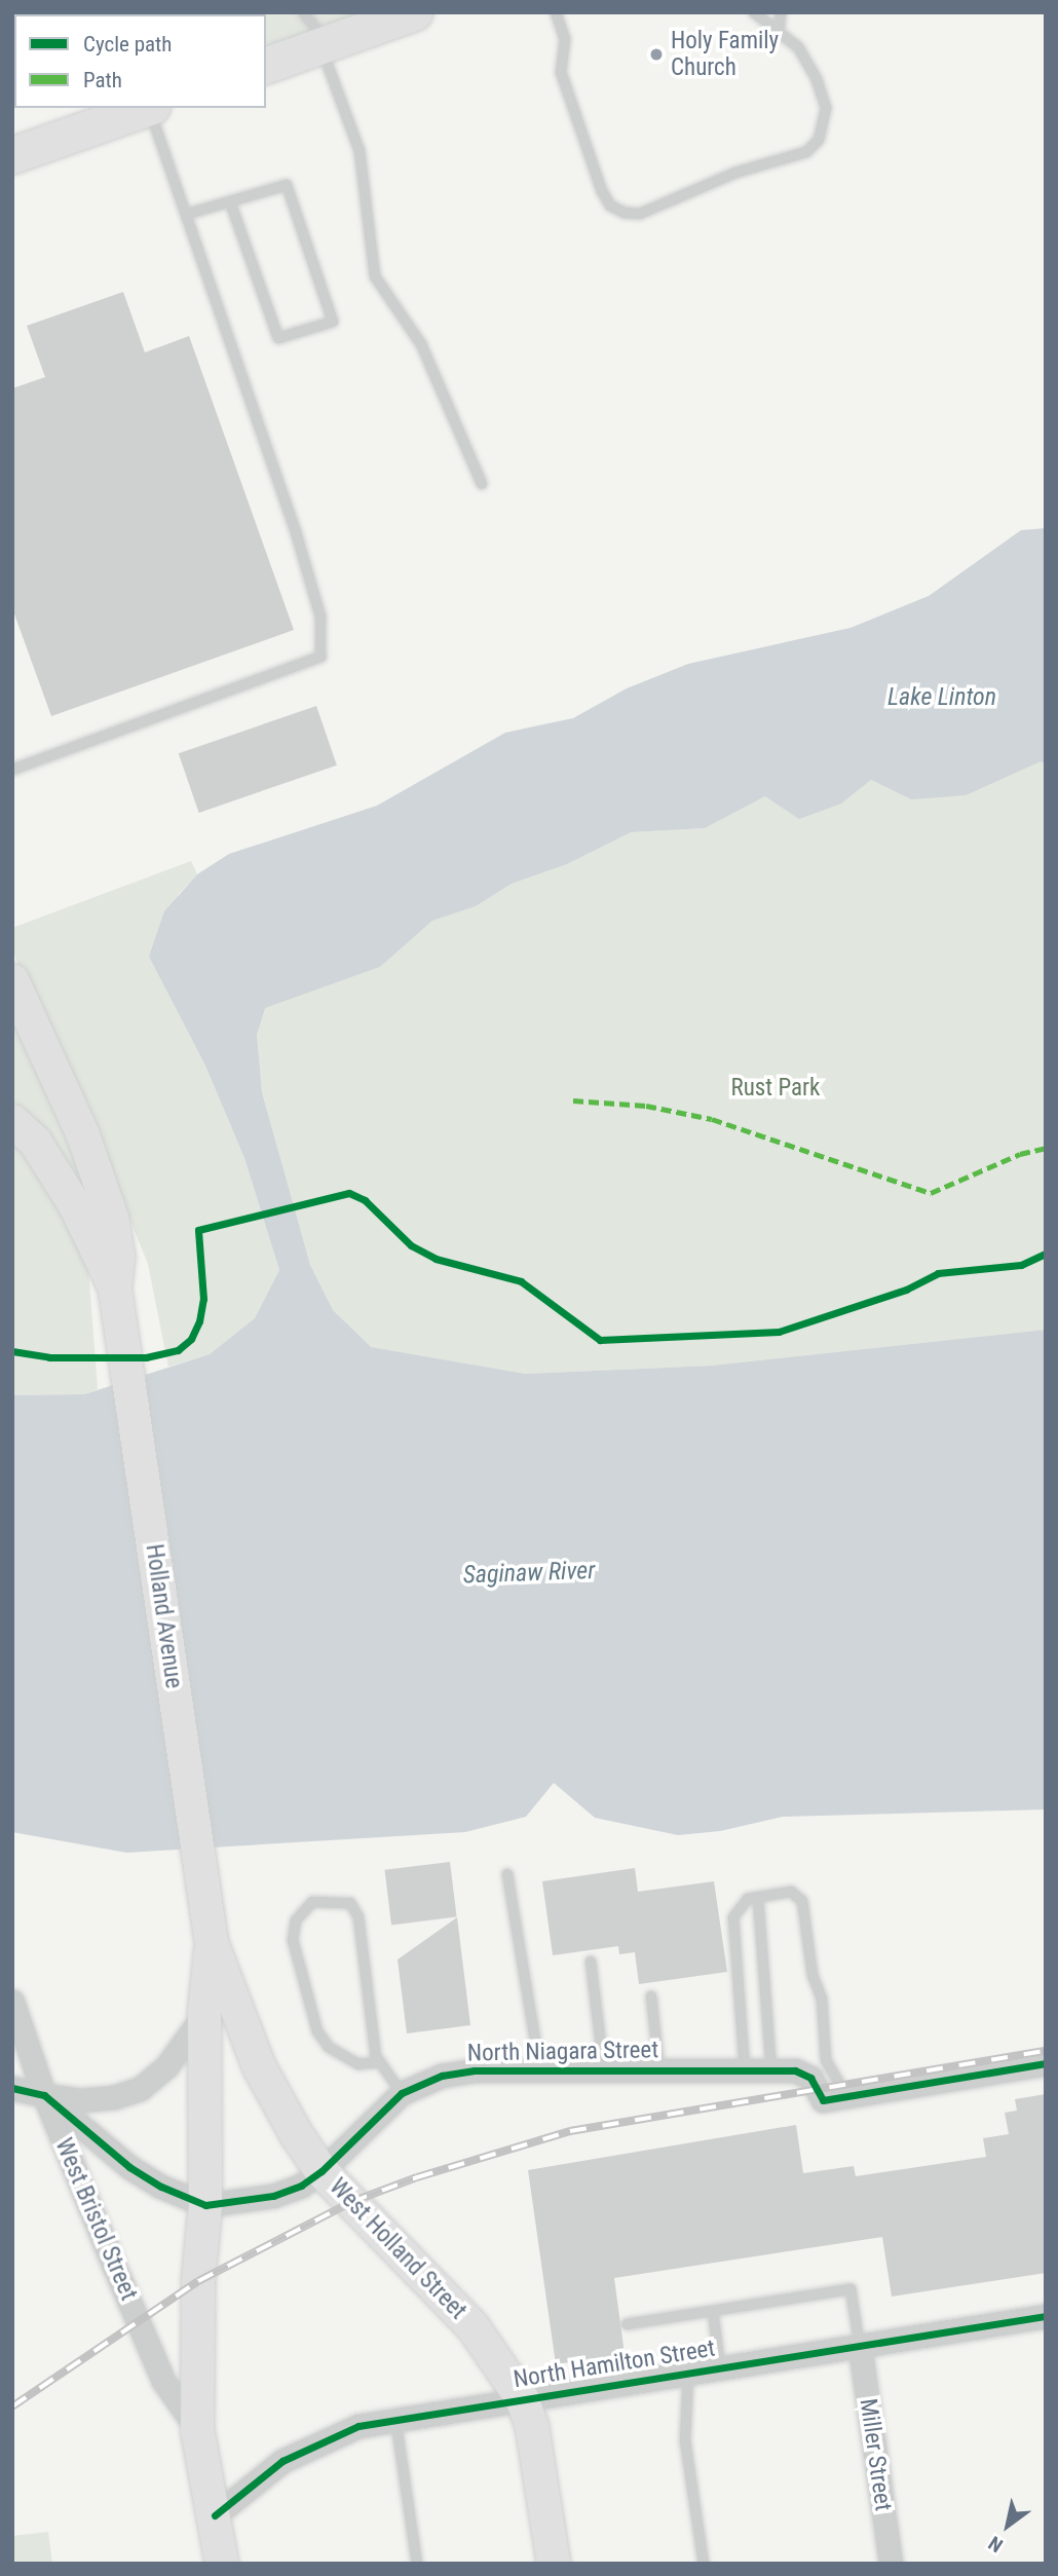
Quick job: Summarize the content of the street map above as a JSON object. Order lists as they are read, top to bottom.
{
  "streets": {
    "main road": ["Holland Avenue", "West Holland Street"],
    "street": [
      "North Niagara Street",
      "West Bristol Street",
      "North Hamilton Street",
      "Miller Street"
    ]
  },
  "crossings": [
    ["Holland Avenue", "West Holland Street"],
    ["North Niagara Street", "West Holland Street"],
    ["West Holland Street", "North Hamilton Street"],
    ["North Hamilton Street", "Miller Street"]
  ],
  "water": ["Lake Linton", "Saginaw River"],
  "parks": ["Rust Park"],
  "places": ["Holy Family Church"],
  "legend": ["Cycle path", "Path"],
  "north": "bottom left"
}
